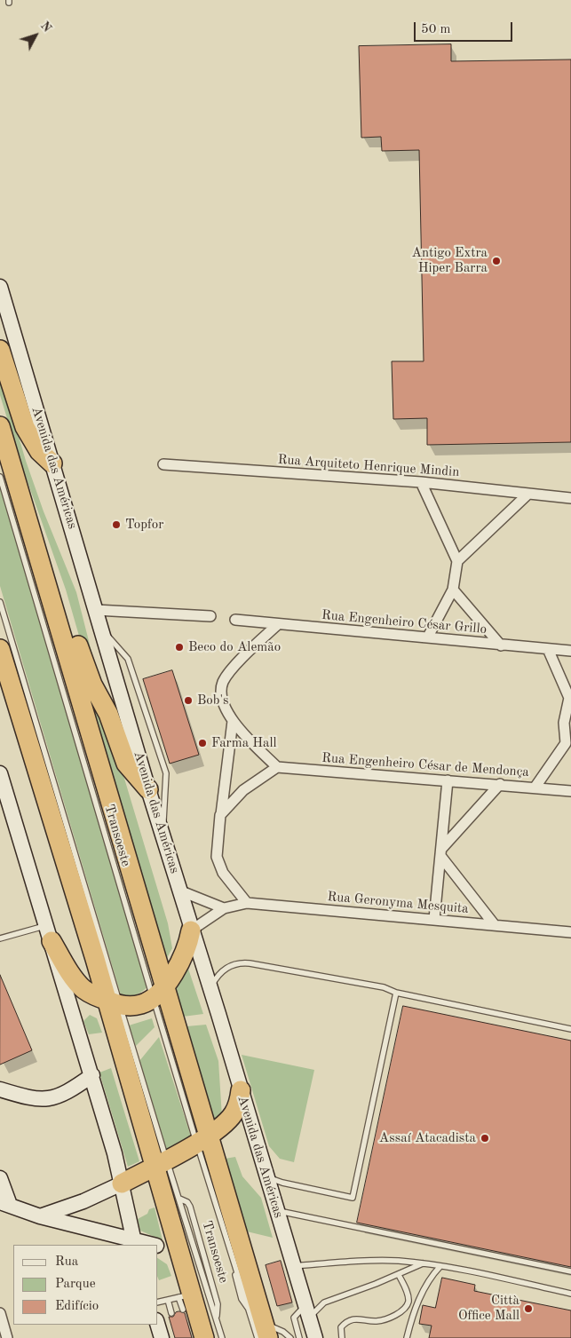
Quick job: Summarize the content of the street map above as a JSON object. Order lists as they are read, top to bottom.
{
  "streets": {
    "main road": ["Avenida das Américas"],
    "street": [
      "Rua Arquiteto Henrique Mindin",
      "Rua Engenheiro César Grillo",
      "Rua Engenheiro César de Mendonça",
      "Rua Geronyma Mesquita"
    ],
    "lane": ["Transoeste"]
  },
  "crossings": [
    ["Avenida das Américas", "Rua Geronyma Mesquita"]
  ],
  "places": [
    "Antigo Extra Hiper Barra",
    "Topfor",
    "Beco do Alemão",
    "Bob's",
    "Farma Hall",
    "Assaí Atacadista",
    "Città Office Mall"
  ],
  "legend": ["Rua", "Parque", "Edifício"],
  "scale_bar": "50 m",
  "north": "top right"
}
